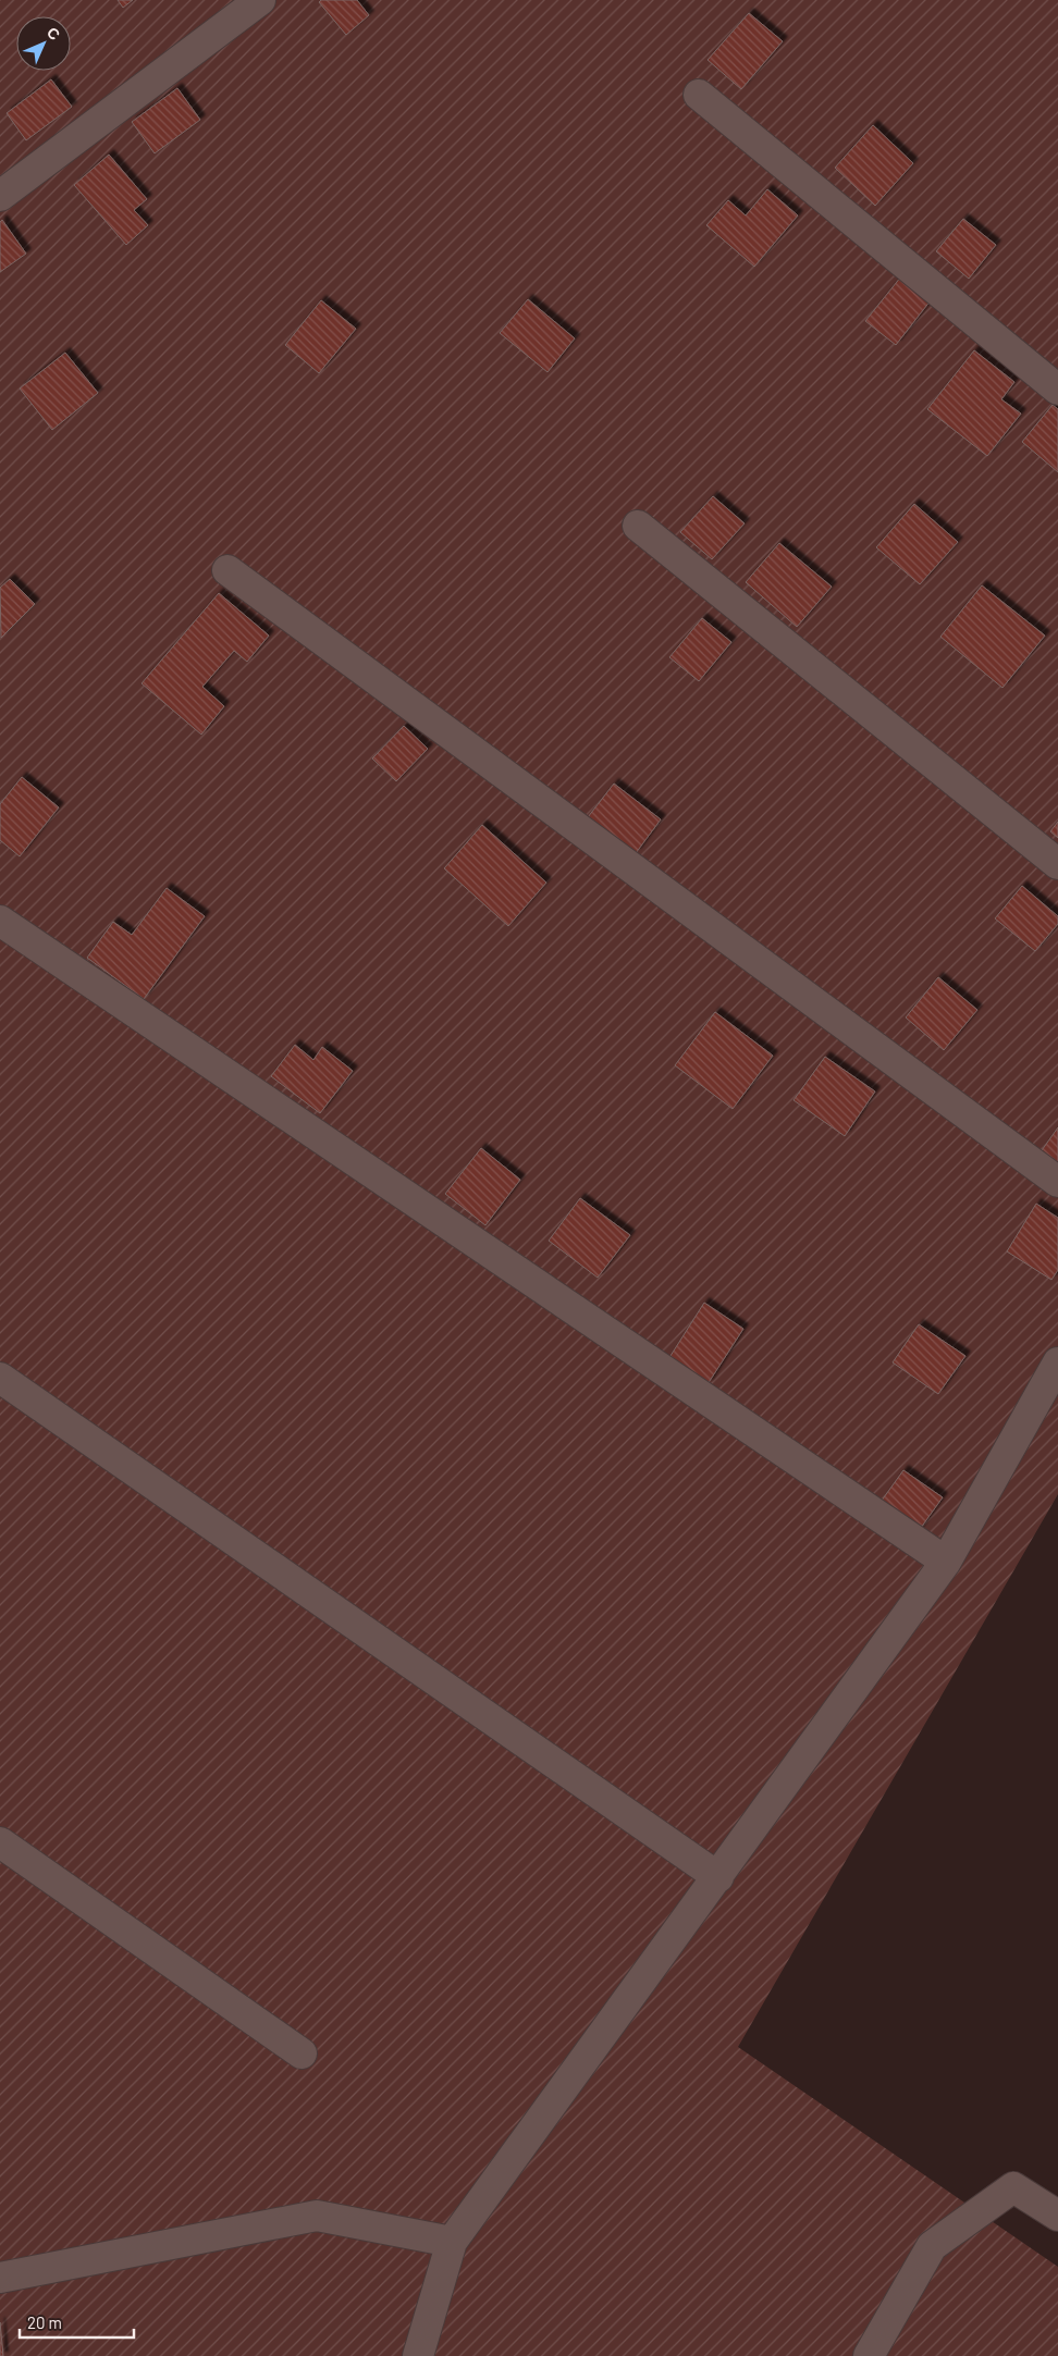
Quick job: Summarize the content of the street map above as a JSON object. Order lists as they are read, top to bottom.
{
  "scale_bar": "20 m",
  "north": "top right"
}
